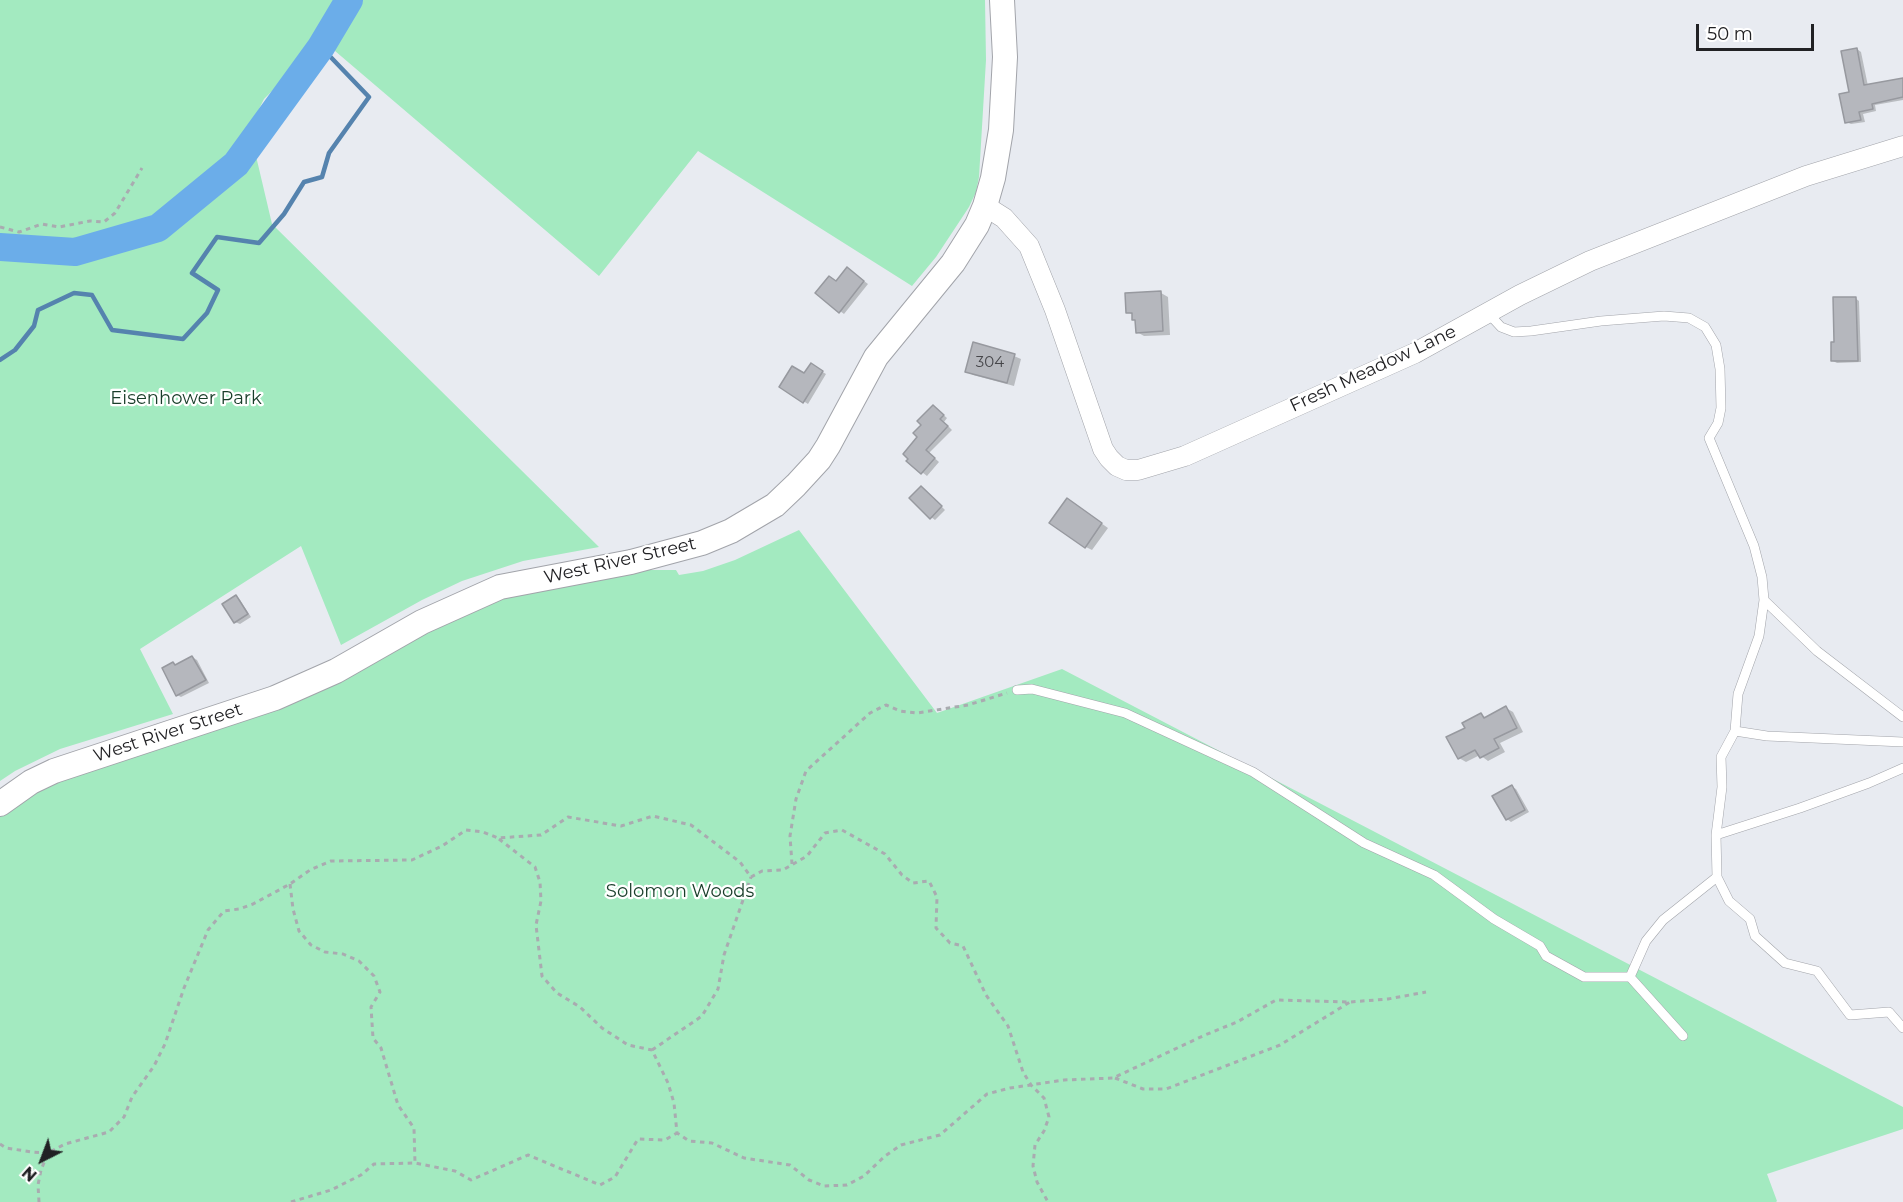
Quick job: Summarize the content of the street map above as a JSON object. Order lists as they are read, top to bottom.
{
  "streets": {
    "street": ["Fresh Meadow Lane", "West River Street"]
  },
  "crossings": [
    ["Fresh Meadow Lane", "West River Street"]
  ],
  "parks": ["Eisenhower Park", "Solomon Woods"],
  "house_numbers": ["304"],
  "scale_bar": "50 m",
  "north": "bottom left"
}
